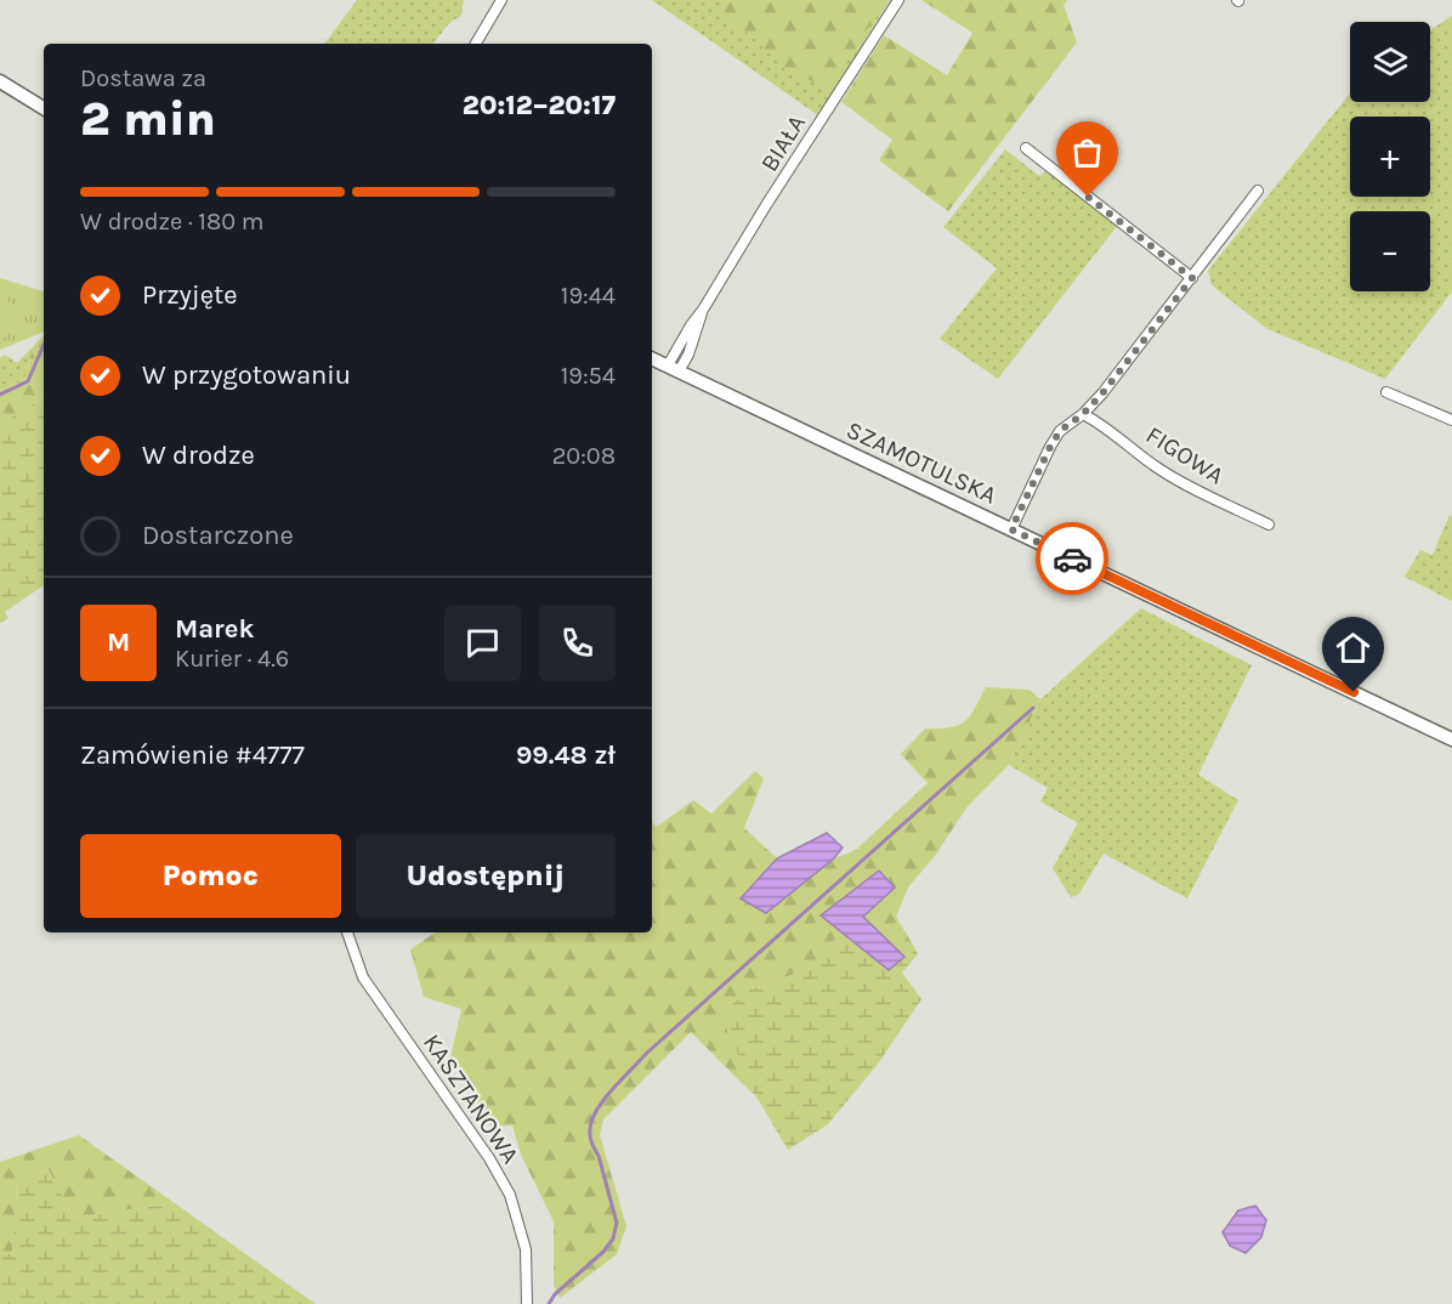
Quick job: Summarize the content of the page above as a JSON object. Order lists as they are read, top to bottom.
{
  "streets": {
    "street": [
      "BIAŁA",
      "FIGOWA",
      "SZAMOTULSKA",
      "KASZTANOWA"
    ]
  },
  "crossings": [
    ["BIAŁA", "SZAMOTULSKA"]
  ],
  "page": {
    "map_buttons": ["+", "−"],
    "heading": ["2 min", "Dostawa za", "20:12–20:17"],
    "panel": [
      "Marek",
      "Kurier · 4.6",
      "Zamówienie #4777",
      "99.48 zł"
    ],
    "bar": "W drodze · 180 m",
    "list": [
      ["Przyjęte", "19:44"],
      ["W przygotowaniu", "19:54"],
      ["W drodze", "20:08"],
      "Dostarczone"
    ],
    "round": "M",
    "buttons": ["Pomoc", "Udostępnij"]
  }
}
